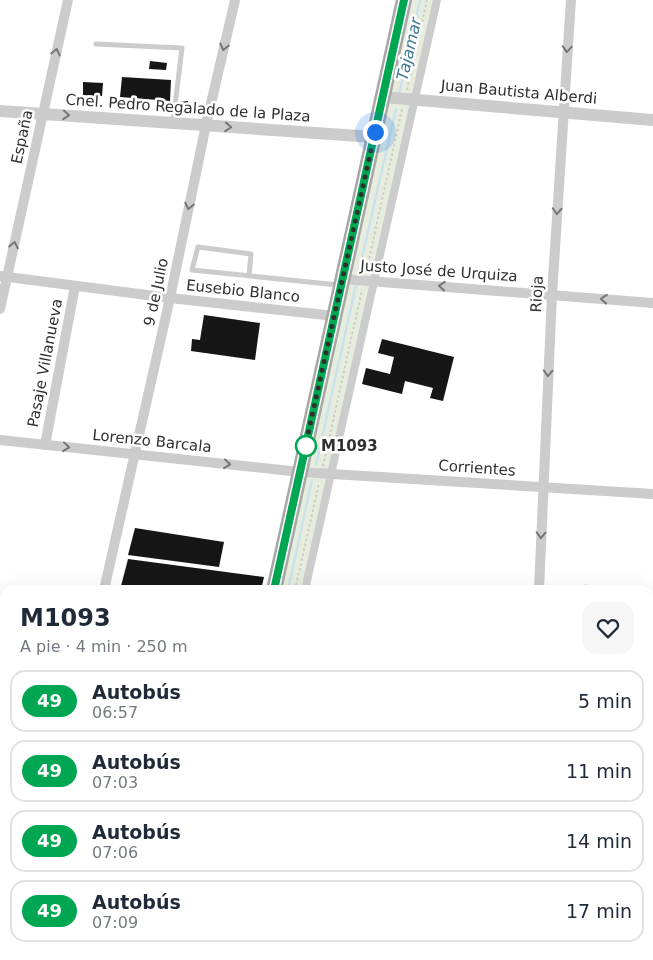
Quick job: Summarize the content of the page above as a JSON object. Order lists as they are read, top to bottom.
{
  "streets": {
    "street": [
      "Juan Bautista Alberdi",
      "Cnel. Pedro Regalado de la Plaza",
      "España",
      "Justo José de Urquiza",
      "Eusebio Blanco",
      "9 de Julio",
      "Rioja",
      "Pasaje Villanueva",
      "Lorenzo Barcala",
      "Corrientes"
    ]
  },
  "crossings": [
    ["Juan Bautista Alberdi", "Rioja"],
    ["Cnel. Pedro Regalado de la Plaza", "España"],
    ["Cnel. Pedro Regalado de la Plaza", "9 de Julio"],
    ["España", "Eusebio Blanco"],
    ["Justo José de Urquiza", "Rioja"],
    ["Eusebio Blanco", "9 de Julio"],
    ["Eusebio Blanco", "Pasaje Villanueva"],
    ["9 de Julio", "Lorenzo Barcala"],
    ["Rioja", "Corrientes"],
    ["Pasaje Villanueva", "Lorenzo Barcala"],
    ["Lorenzo Barcala", "Corrientes"]
  ],
  "one_way": [
    "Cnel. Pedro Regalado de la Plaza",
    "España",
    "Justo José de Urquiza",
    "9 de Julio",
    "Rioja",
    "Lorenzo Barcala"
  ],
  "water": ["Tajamar"],
  "places": ["M1093"],
  "lines": ["bus line 49"],
  "page": {
    "heading": ["M1093", "A pie · 4 min · 250 m"],
    "list": [
      {
        "mark": "49",
        "name": "Autobús",
        "note": "06:57",
        "value": "5 min"
      },
      {
        "mark": "49",
        "name": "Autobús",
        "note": "07:03",
        "value": "11 min"
      },
      {
        "mark": "49",
        "name": "Autobús",
        "note": "07:06",
        "value": "14 min"
      },
      {
        "mark": "49",
        "name": "Autobús",
        "note": "07:09",
        "value": "17 min"
      }
    ]
  }
}
